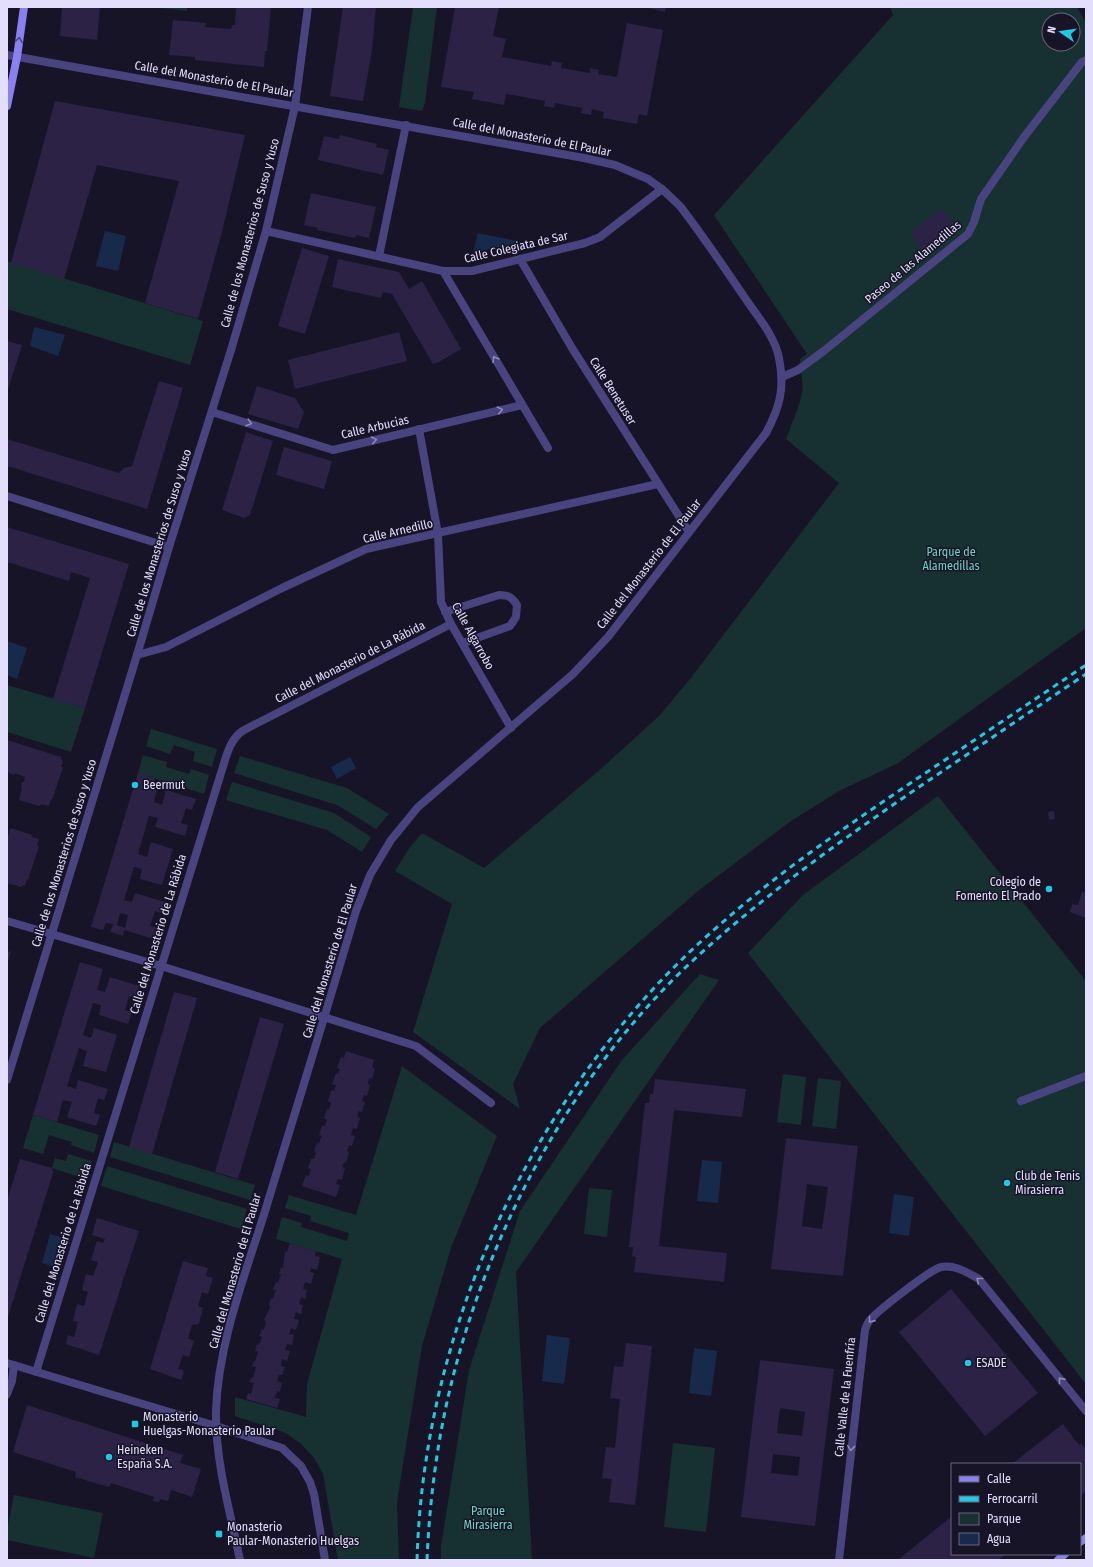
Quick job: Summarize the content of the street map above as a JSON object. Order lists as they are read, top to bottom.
{
  "streets": {
    "street": [
      "Calle del Monasterio de El Paular",
      "Calle de los Monasterios de Suso y Yuso",
      "Calle Colegiata de Sar",
      "Paseo de las Alamedillas",
      "Calle Benetuser",
      "Calle Arbucias",
      "Calle Arnedillo",
      "Calle Algarrobo",
      "Calle del Monasterio de La Rábida",
      "Calle Valle de la Fuenfría"
    ]
  },
  "crossings": [
    ["Calle del Monasterio de El Paular", "Calle de los Monasterios de Suso y Yuso"],
    ["Calle del Monasterio de El Paular", "Calle Colegiata de Sar"],
    ["Calle del Monasterio de El Paular", "Paseo de las Alamedillas"],
    ["Calle del Monasterio de El Paular", "Calle Benetuser"],
    ["Calle del Monasterio de El Paular", "Calle Algarrobo"],
    ["Calle de los Monasterios de Suso y Yuso", "Calle Colegiata de Sar"],
    ["Calle de los Monasterios de Suso y Yuso", "Calle Arbucias"],
    ["Calle de los Monasterios de Suso y Yuso", "Calle Arnedillo"],
    ["Calle Colegiata de Sar", "Calle Benetuser"],
    ["Calle Benetuser", "Calle Arnedillo"],
    ["Calle Arbucias", "Calle Algarrobo"],
    ["Calle Arnedillo", "Calle Algarrobo"],
    ["Calle Algarrobo", "Calle del Monasterio de La Rábida"]
  ],
  "one_way": ["Calle Arbucias"],
  "parks": ["Parque de Alamedillas", "Parque Mirasierra"],
  "places": {
    "other": [
      "Beermut",
      "Colegio de Fomento El Prado",
      "Club de Tenis Mirasierra",
      "ESADE",
      "Heineken España S.A."
    ],
    "transit": ["Monasterio Huelgas-Monasterio Paular", "Monasterio Paular-Monasterio Huelgas"]
  },
  "legend": [
    "Calle",
    "Ferrocarril",
    "Parque",
    "Agua"
  ],
  "north": "left"
}
